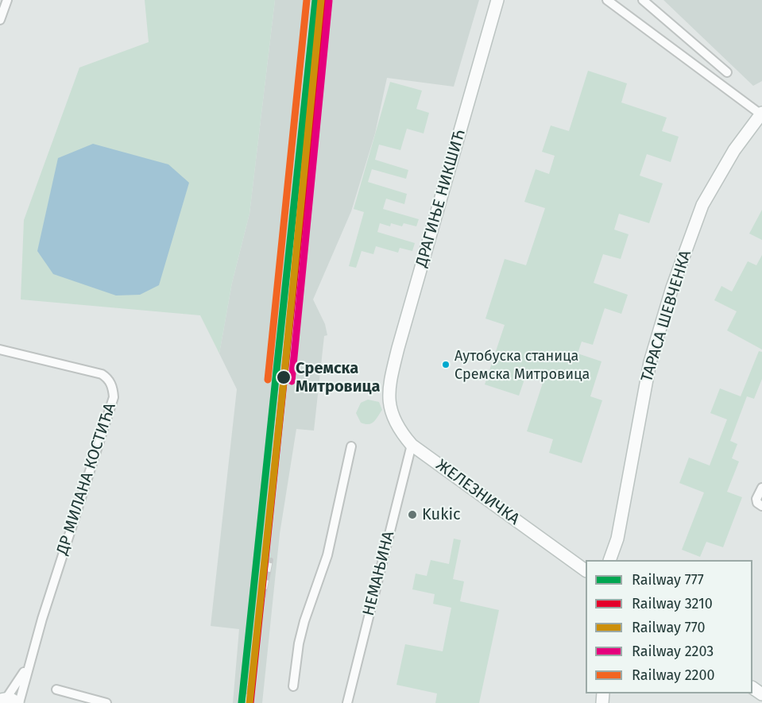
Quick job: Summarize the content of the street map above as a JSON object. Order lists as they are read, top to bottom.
{
  "streets": {
    "street": [
      "ДРАГИЊЕ НИКШИЋ",
      "ТАРАСА ШЕВЧЕНКА",
      "ДР МИЛАНА КОСТИЋА",
      "ЖЕЛЕЗНИЧКА",
      "НЕМАЊИНА"
    ]
  },
  "crossings": [
    ["ДРАГИЊЕ НИКШИЋ", "ЖЕЛЕЗНИЧКА"],
    ["ЖЕЛЕЗНИЧКА", "НЕМАЊИНА"]
  ],
  "places": ["Аутобуска станица Сремска Митровица", "Сремска Митровица", "Kukic"],
  "lines": [
    "rail line 777",
    "rail line 770",
    "rail line 2200",
    "rail line 3210",
    "rail line 2203"
  ],
  "legend": [
    "Railway 777",
    "Railway 3210",
    "Railway 770",
    "Railway 2203",
    "Railway 2200"
  ]
}
